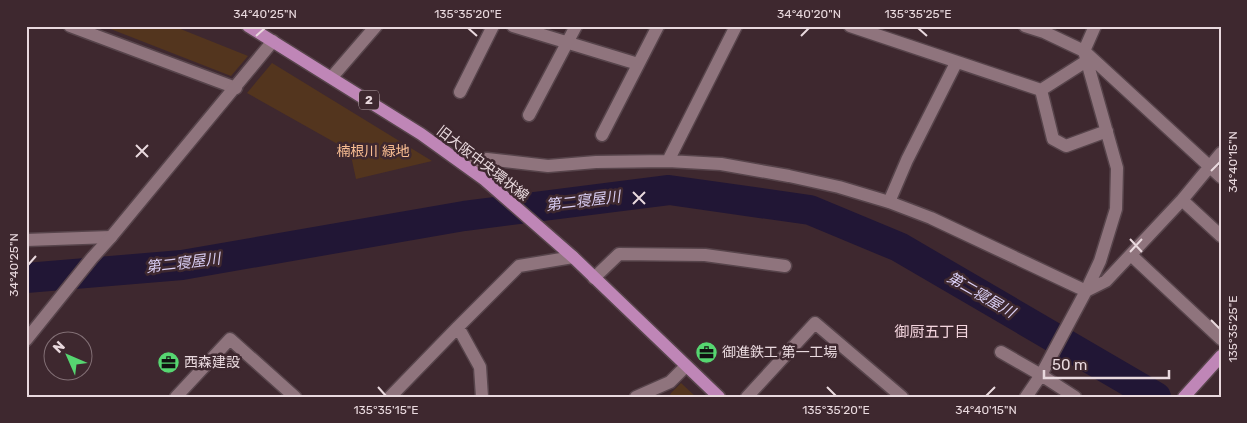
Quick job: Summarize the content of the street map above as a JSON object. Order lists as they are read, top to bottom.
{
  "streets": {
    "main road": ["2", "旧大阪中央環状線"]
  },
  "districts": ["御厨五丁目"],
  "water": ["第二寝屋川"],
  "parks": ["楠根川 緑地"],
  "places": {
    "office": ["御進鉄工 第一工場", "西森建設"]
  },
  "scale_bar": "50 m",
  "north": "top left",
  "coordinates": [
    "34°40'25\"N",
    "135°35'20\"E",
    "34°40'20\"N",
    "135°35'25\"E",
    "34°40'15\"N",
    "135°35'15\"E"
  ]
}
